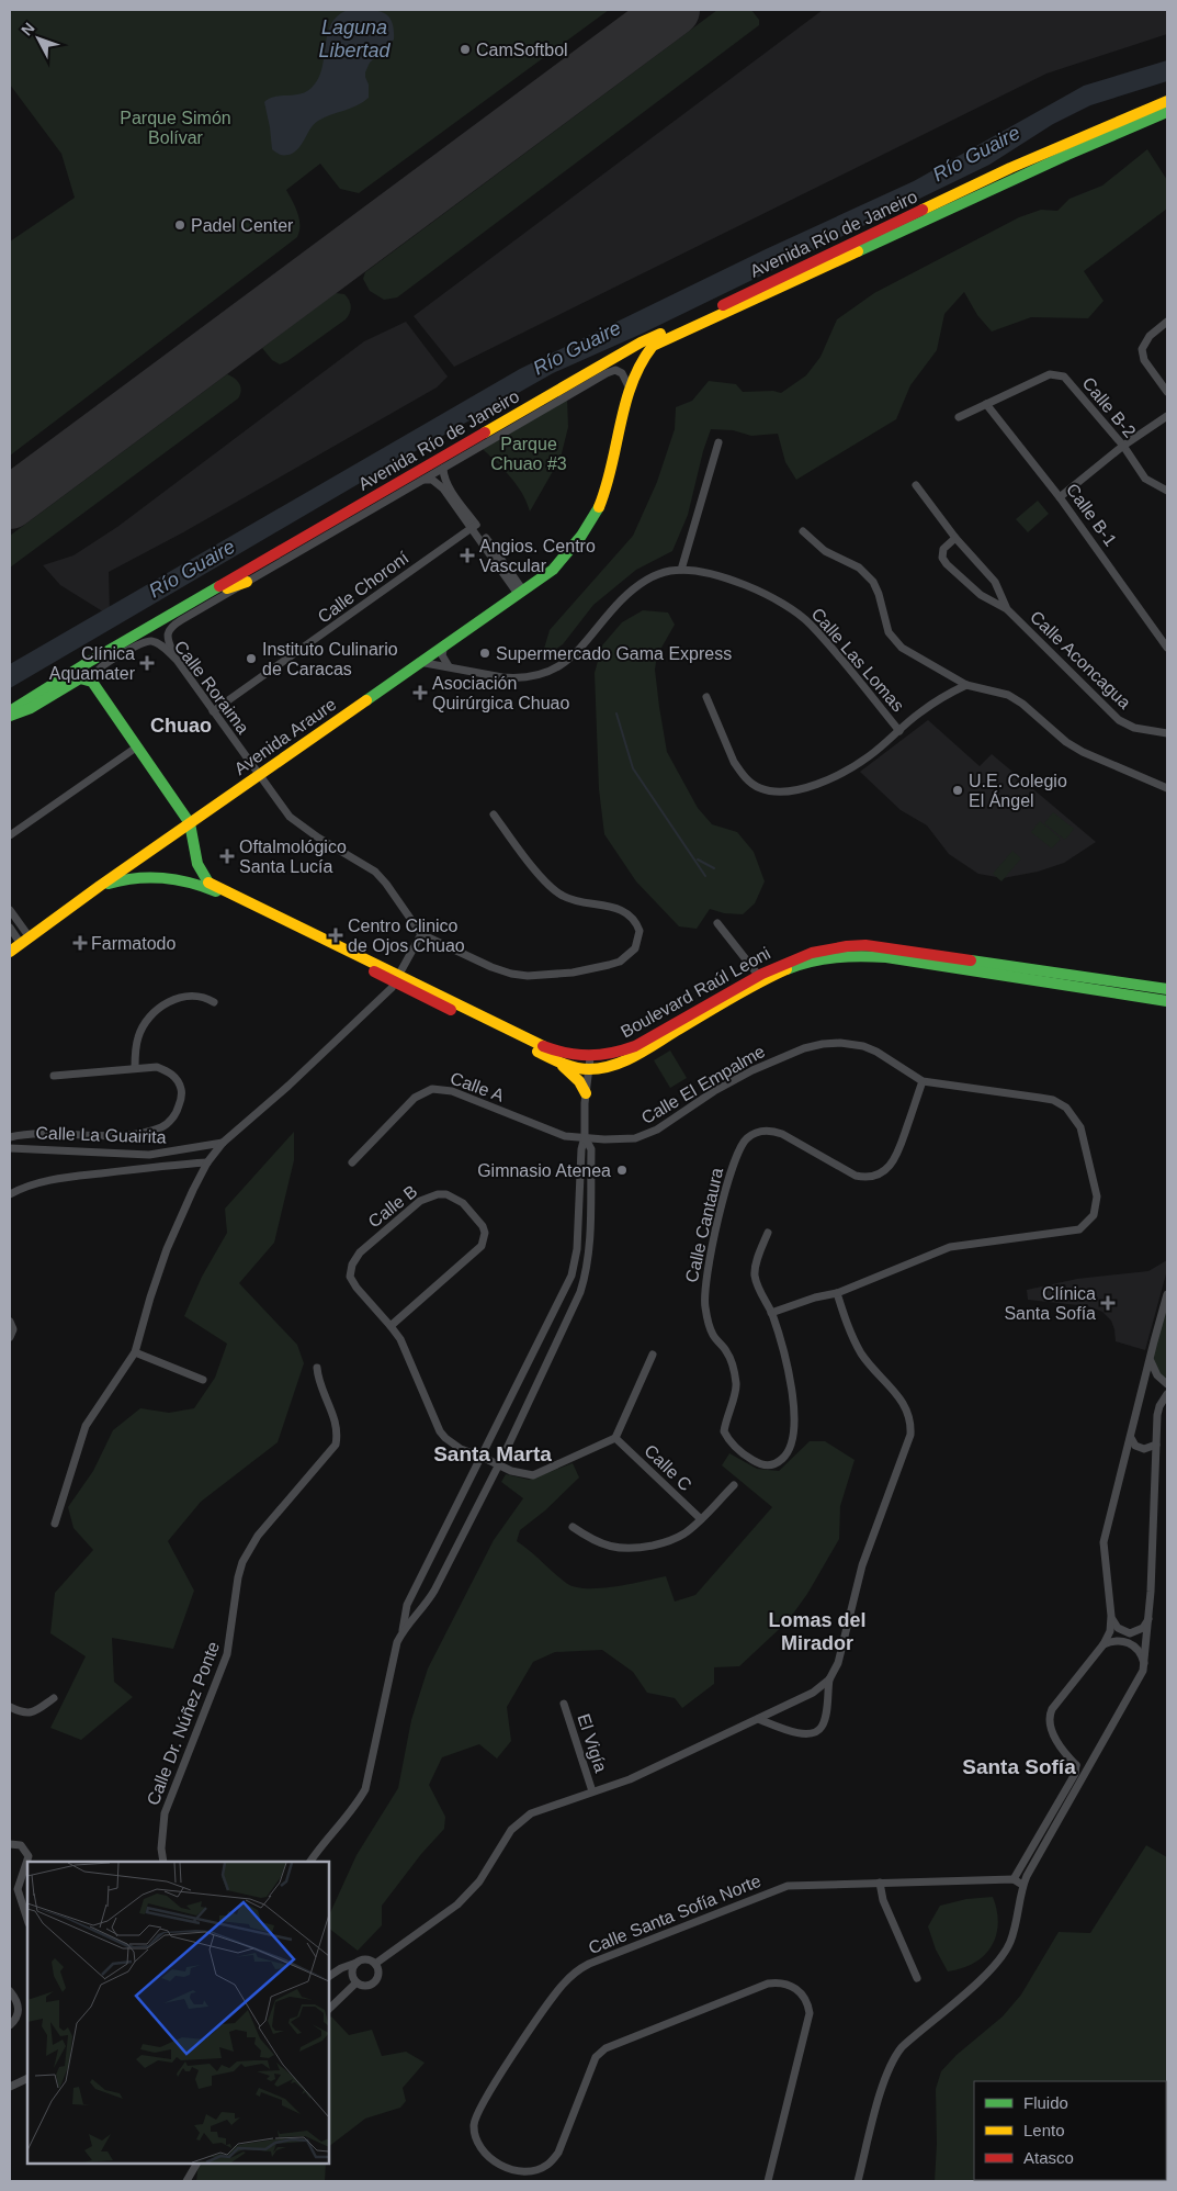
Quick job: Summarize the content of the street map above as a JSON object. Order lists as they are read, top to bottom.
{
  "streets": {
    "street": [
      "Avenida Río de Janeiro",
      "Calle B-2",
      "Calle B-1",
      "Calle Choroní",
      "Calle Las Lomas",
      "Calle Aconcagua",
      "Calle Roraima",
      "Avenida Araure",
      "Boulevard Raúl Leoni",
      "Calle El Empalme",
      "Calle A",
      "Calle La Guairita",
      "Calle B",
      "Calle Cantaura",
      "Calle C",
      "Calle Dr. Núñez Ponte",
      "El Vigía",
      "Calle Santa Sofía Norte"
    ]
  },
  "crossings": [
    ["Avenida Río de Janeiro", "Calle Roraima"],
    ["Avenida Río de Janeiro", "Avenida Araure"],
    ["Calle B-2", "Calle B-1"],
    ["Calle Choroní", "Calle Roraima"],
    ["Calle Las Lomas", "Avenida Araure"],
    ["Calle Roraima", "Avenida Araure"],
    ["Avenida Araure", "Boulevard Raúl Leoni"],
    ["Calle El Empalme", "Calle A"],
    ["Calle El Empalme", "Calle Cantaura"]
  ],
  "districts": [
    "Chuao",
    "Santa Marta",
    "Lomas del Mirador",
    "Santa Sofía"
  ],
  "water": ["Laguna Libertad", "Río Guaire"],
  "parks": ["Parque Simón Bolívar", "Parque Chuao #3"],
  "places": {
    "other": [
      "CamSoftbol",
      "Padel Center",
      "Supermercado Gama Express",
      "Instituto Culinario de Caracas",
      "U.E. Colegio El Ángel",
      "Gimnasio Atenea"
    ],
    "health": [
      "Angios. Centro Vascular",
      "Clínica Aquamater",
      "Asociación Quirúrgica Chuao",
      "Oftalmológico Santa Lucía",
      "Centro Clinico de Ojos Chuao",
      "Farmatodo",
      "Clínica Santa Sofía"
    ]
  },
  "legend": ["Fluido", "Lento", "Atasco"],
  "north": "top left"
}
